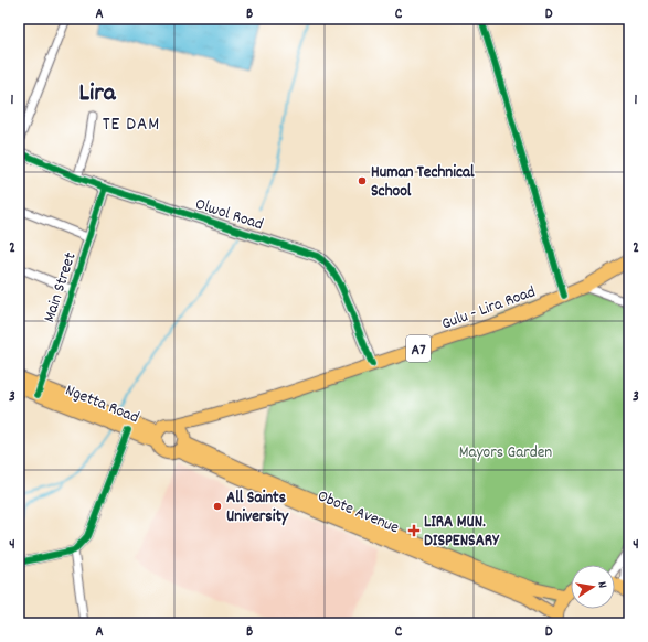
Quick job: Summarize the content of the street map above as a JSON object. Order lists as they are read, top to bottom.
{
  "streets": {
    "main road": [
      "Gulu - Lira Road",
      "A7",
      "Ngetta Road",
      "Obote Avenue"
    ],
    "street": ["Olwol Road", "Main Street"]
  },
  "crossings": [
    ["Olwol Road", "Main Street"],
    ["Olwol Road", "Gulu - Lira Road"],
    ["Main Street", "Ngetta Road"],
    ["Gulu - Lira Road", "A7"],
    ["Gulu - Lira Road", "Ngetta Road"],
    ["Gulu - Lira Road", "Obote Avenue"],
    ["A7", "Ngetta Road"],
    ["A7", "Obote Avenue"],
    ["Ngetta Road", "Obote Avenue"]
  ],
  "districts": ["Lira", "TE DAM"],
  "parks": ["Mayors Garden"],
  "places": {
    "other": ["Human Technical School", "All Saints University"],
    "health": ["LIRA MUN. DISPENSARY"]
  },
  "north": "right",
  "grid": {
    "columns": [
      "A",
      "B",
      "C",
      "D"
    ],
    "rows": [
      "1",
      "2",
      "3",
      "4"
    ]
  }
}
